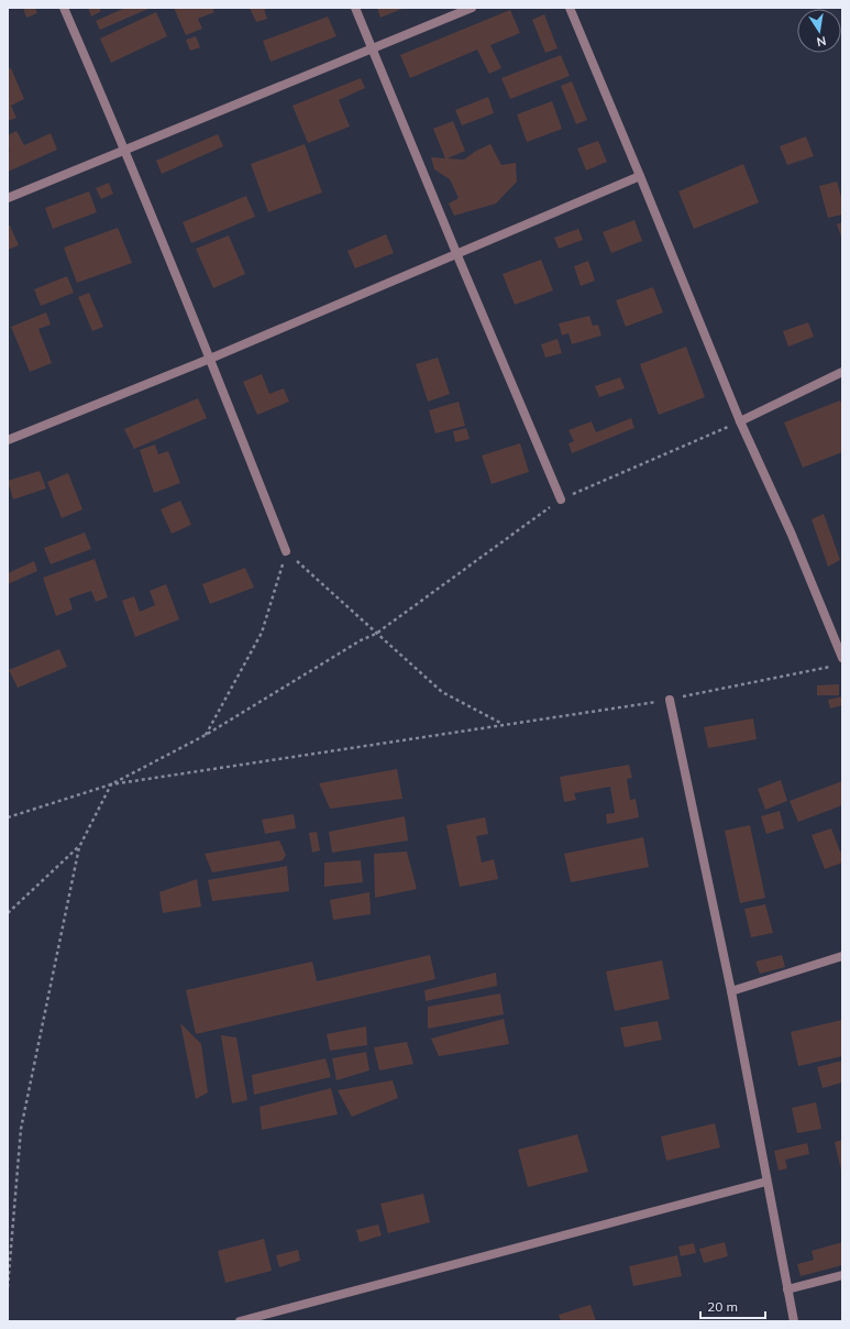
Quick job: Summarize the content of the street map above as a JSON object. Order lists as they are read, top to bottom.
{
  "scale_bar": "20 m",
  "north": "bottom"
}
